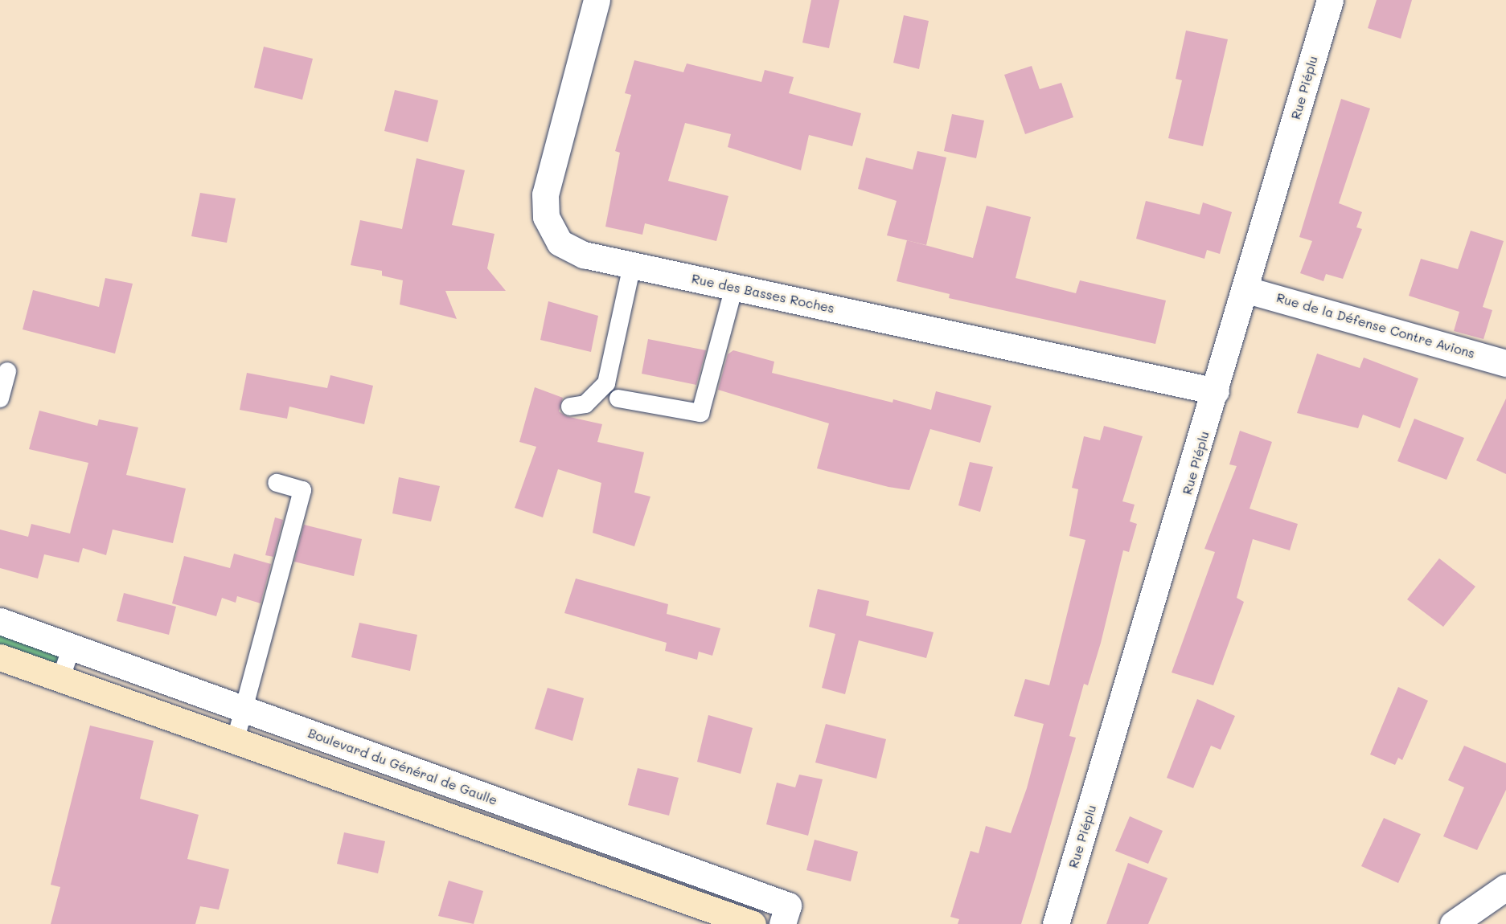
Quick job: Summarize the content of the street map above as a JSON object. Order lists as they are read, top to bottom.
{
  "streets": {
    "street": [
      "Rue Piéplu",
      "Rue des Basses Roches",
      "Rue de la Défense Contre Avions",
      "Boulevard du Général de Gaulle"
    ]
  },
  "crossings": [
    ["Rue Piéplu", "Rue des Basses Roches"],
    ["Rue Piéplu", "Rue de la Défense Contre Avions"]
  ]
}
